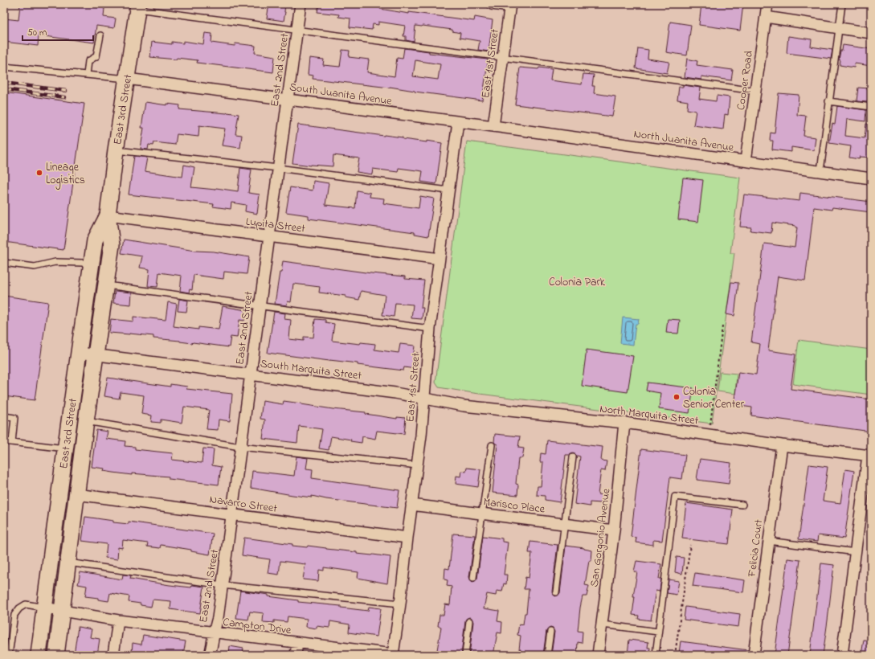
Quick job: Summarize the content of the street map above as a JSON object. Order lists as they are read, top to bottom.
{
  "streets": {
    "street": [
      "East 1st Street",
      "East 2nd Street",
      "Cooper Road",
      "South Juanita Avenue",
      "East 3rd Street",
      "North Juanita Avenue",
      "Lupita Street",
      "South Marquita Street",
      "North Marquita Street",
      "Navarro Street",
      "Marisco Place",
      "San Gorgonio Avenue",
      "Felicia Court",
      "Campton Drive"
    ]
  },
  "crossings": [
    ["East 1st Street", "South Juanita Avenue"],
    ["East 1st Street", "North Juanita Avenue"],
    ["East 1st Street", "Lupita Street"],
    ["East 1st Street", "South Marquita Street"],
    ["East 1st Street", "North Marquita Street"],
    ["East 1st Street", "Navarro Street"],
    ["East 1st Street", "Marisco Place"],
    ["East 1st Street", "Campton Drive"],
    ["East 2nd Street", "South Juanita Avenue"],
    ["East 2nd Street", "Lupita Street"],
    ["East 2nd Street", "South Marquita Street"],
    ["East 2nd Street", "Navarro Street"],
    ["East 2nd Street", "Campton Drive"],
    ["Cooper Road", "North Juanita Avenue"],
    ["South Juanita Avenue", "East 3rd Street"],
    ["South Juanita Avenue", "North Juanita Avenue"],
    ["East 3rd Street", "Lupita Street"],
    ["East 3rd Street", "South Marquita Street"],
    ["East 3rd Street", "Navarro Street"],
    ["East 3rd Street", "Campton Drive"],
    ["South Marquita Street", "North Marquita Street"],
    ["North Marquita Street", "San Gorgonio Avenue"],
    ["North Marquita Street", "Felicia Court"],
    ["Marisco Place", "San Gorgonio Avenue"]
  ],
  "parks": ["Colonia Park"],
  "places": ["Lineage Logistics", "Colonia Senior Center"],
  "scale_bar": "50 m"
}
